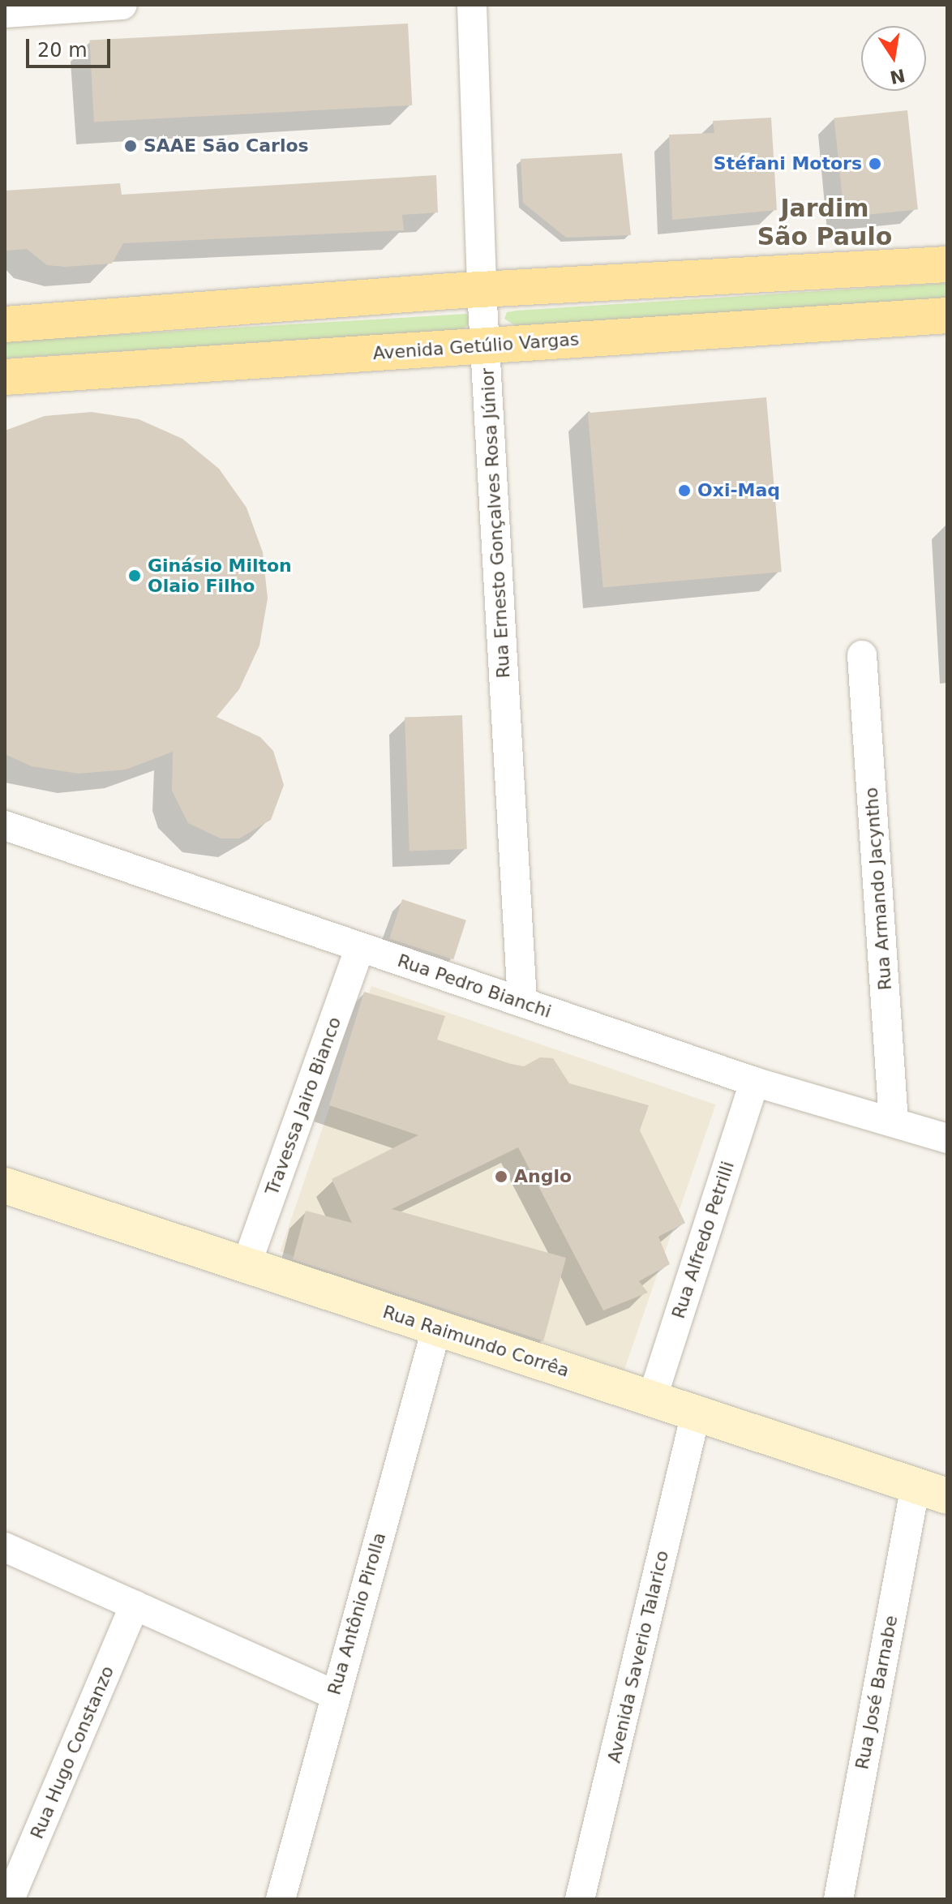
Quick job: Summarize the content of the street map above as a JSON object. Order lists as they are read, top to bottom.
{
  "streets": {
    "main road": ["Avenida Getúlio Vargas", "Rua Raimundo Corrêa"],
    "street": [
      "Rua Ernesto Gonçalves Rosa Júnior",
      "Rua Armando Jacyntho",
      "Rua Pedro Bianchi",
      "Travessa Jairo Bianco",
      "Rua Alfredo Petrilli",
      "Rua Antônio Pirolla",
      "Avenida Saverio Talarico",
      "Rua José Barnabe",
      "Rua Hugo Constanzo"
    ]
  },
  "crossings": [
    ["Avenida Getúlio Vargas", "Rua Ernesto Gonçalves Rosa Júnior"],
    ["Rua Ernesto Gonçalves Rosa Júnior", "Rua Pedro Bianchi"],
    ["Rua Armando Jacyntho", "Rua Pedro Bianchi"],
    ["Rua Pedro Bianchi", "Travessa Jairo Bianco"],
    ["Rua Pedro Bianchi", "Rua Alfredo Petrilli"],
    ["Travessa Jairo Bianco", "Rua Raimundo Corrêa"],
    ["Rua Alfredo Petrilli", "Rua Raimundo Corrêa"],
    ["Rua Raimundo Corrêa", "Rua Antônio Pirolla"],
    ["Rua Raimundo Corrêa", "Avenida Saverio Talarico"],
    ["Rua Raimundo Corrêa", "Rua José Barnabe"]
  ],
  "districts": ["Jardim São Paulo"],
  "places": [
    "SAAE São Carlos",
    "Stéfani Motors",
    "Oxi-Maq",
    "Ginásio Milton Olaio Filho",
    "Anglo"
  ],
  "scale_bar": "20 m",
  "north": "bottom"
}
